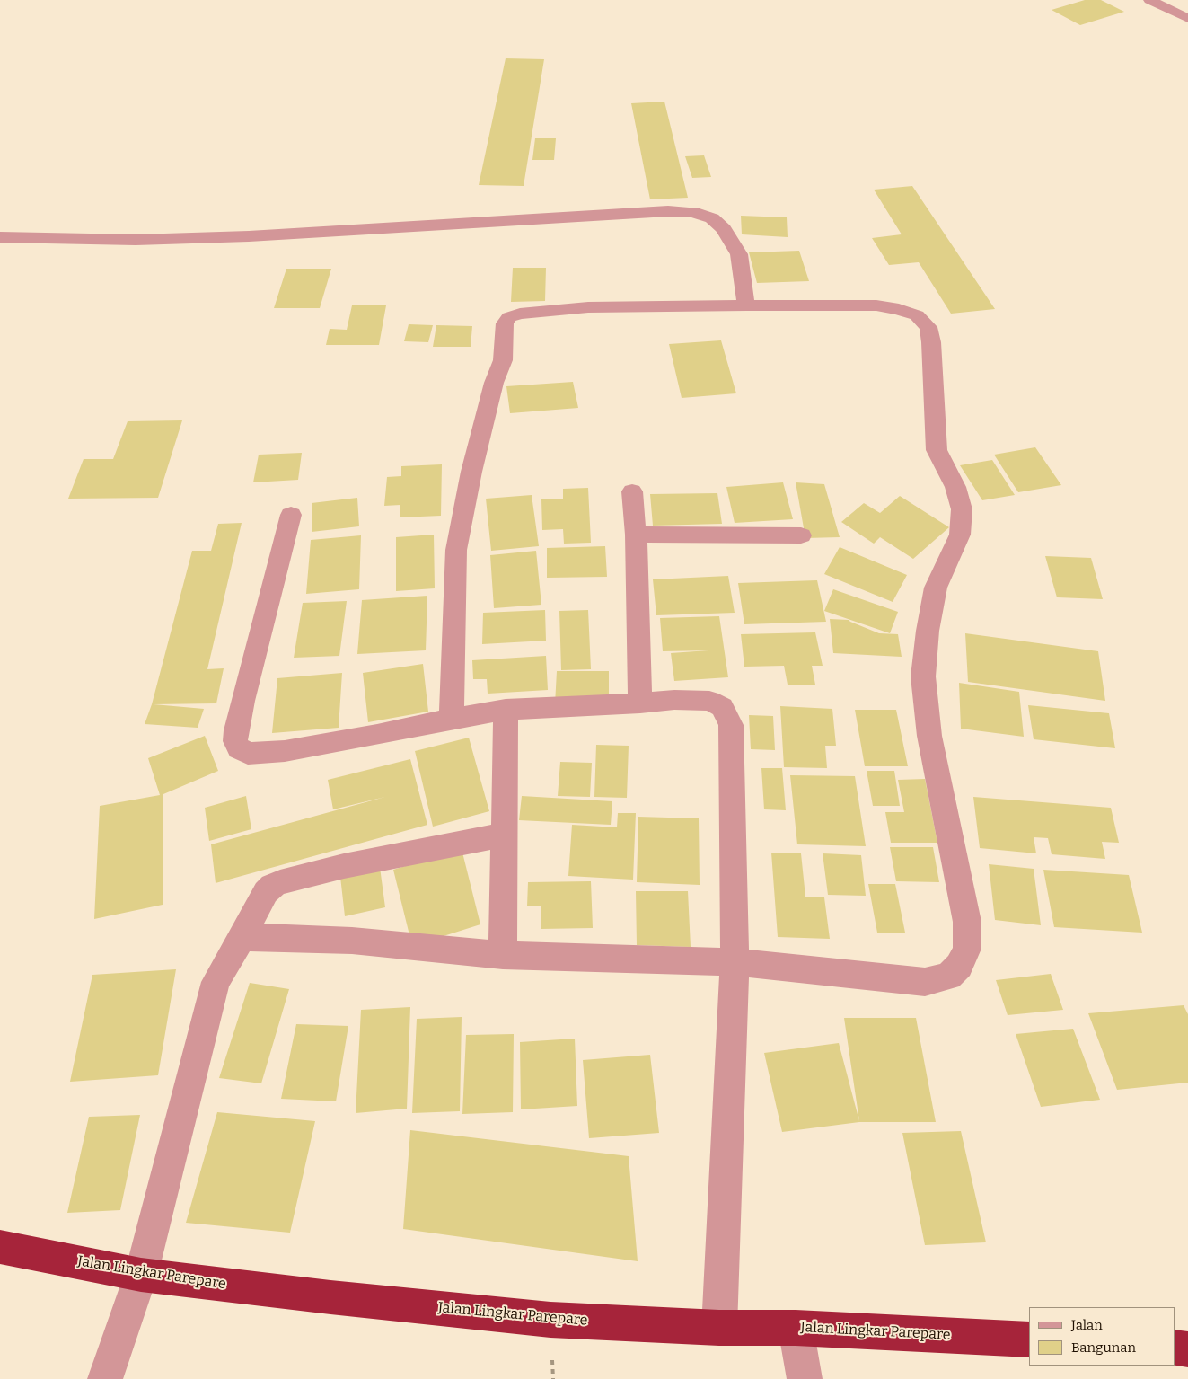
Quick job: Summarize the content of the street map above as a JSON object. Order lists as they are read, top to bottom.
{
  "streets": {
    "highway": ["Jalan Lingkar Parepare"]
  },
  "legend": ["Jalan", "Bangunan"]
}
